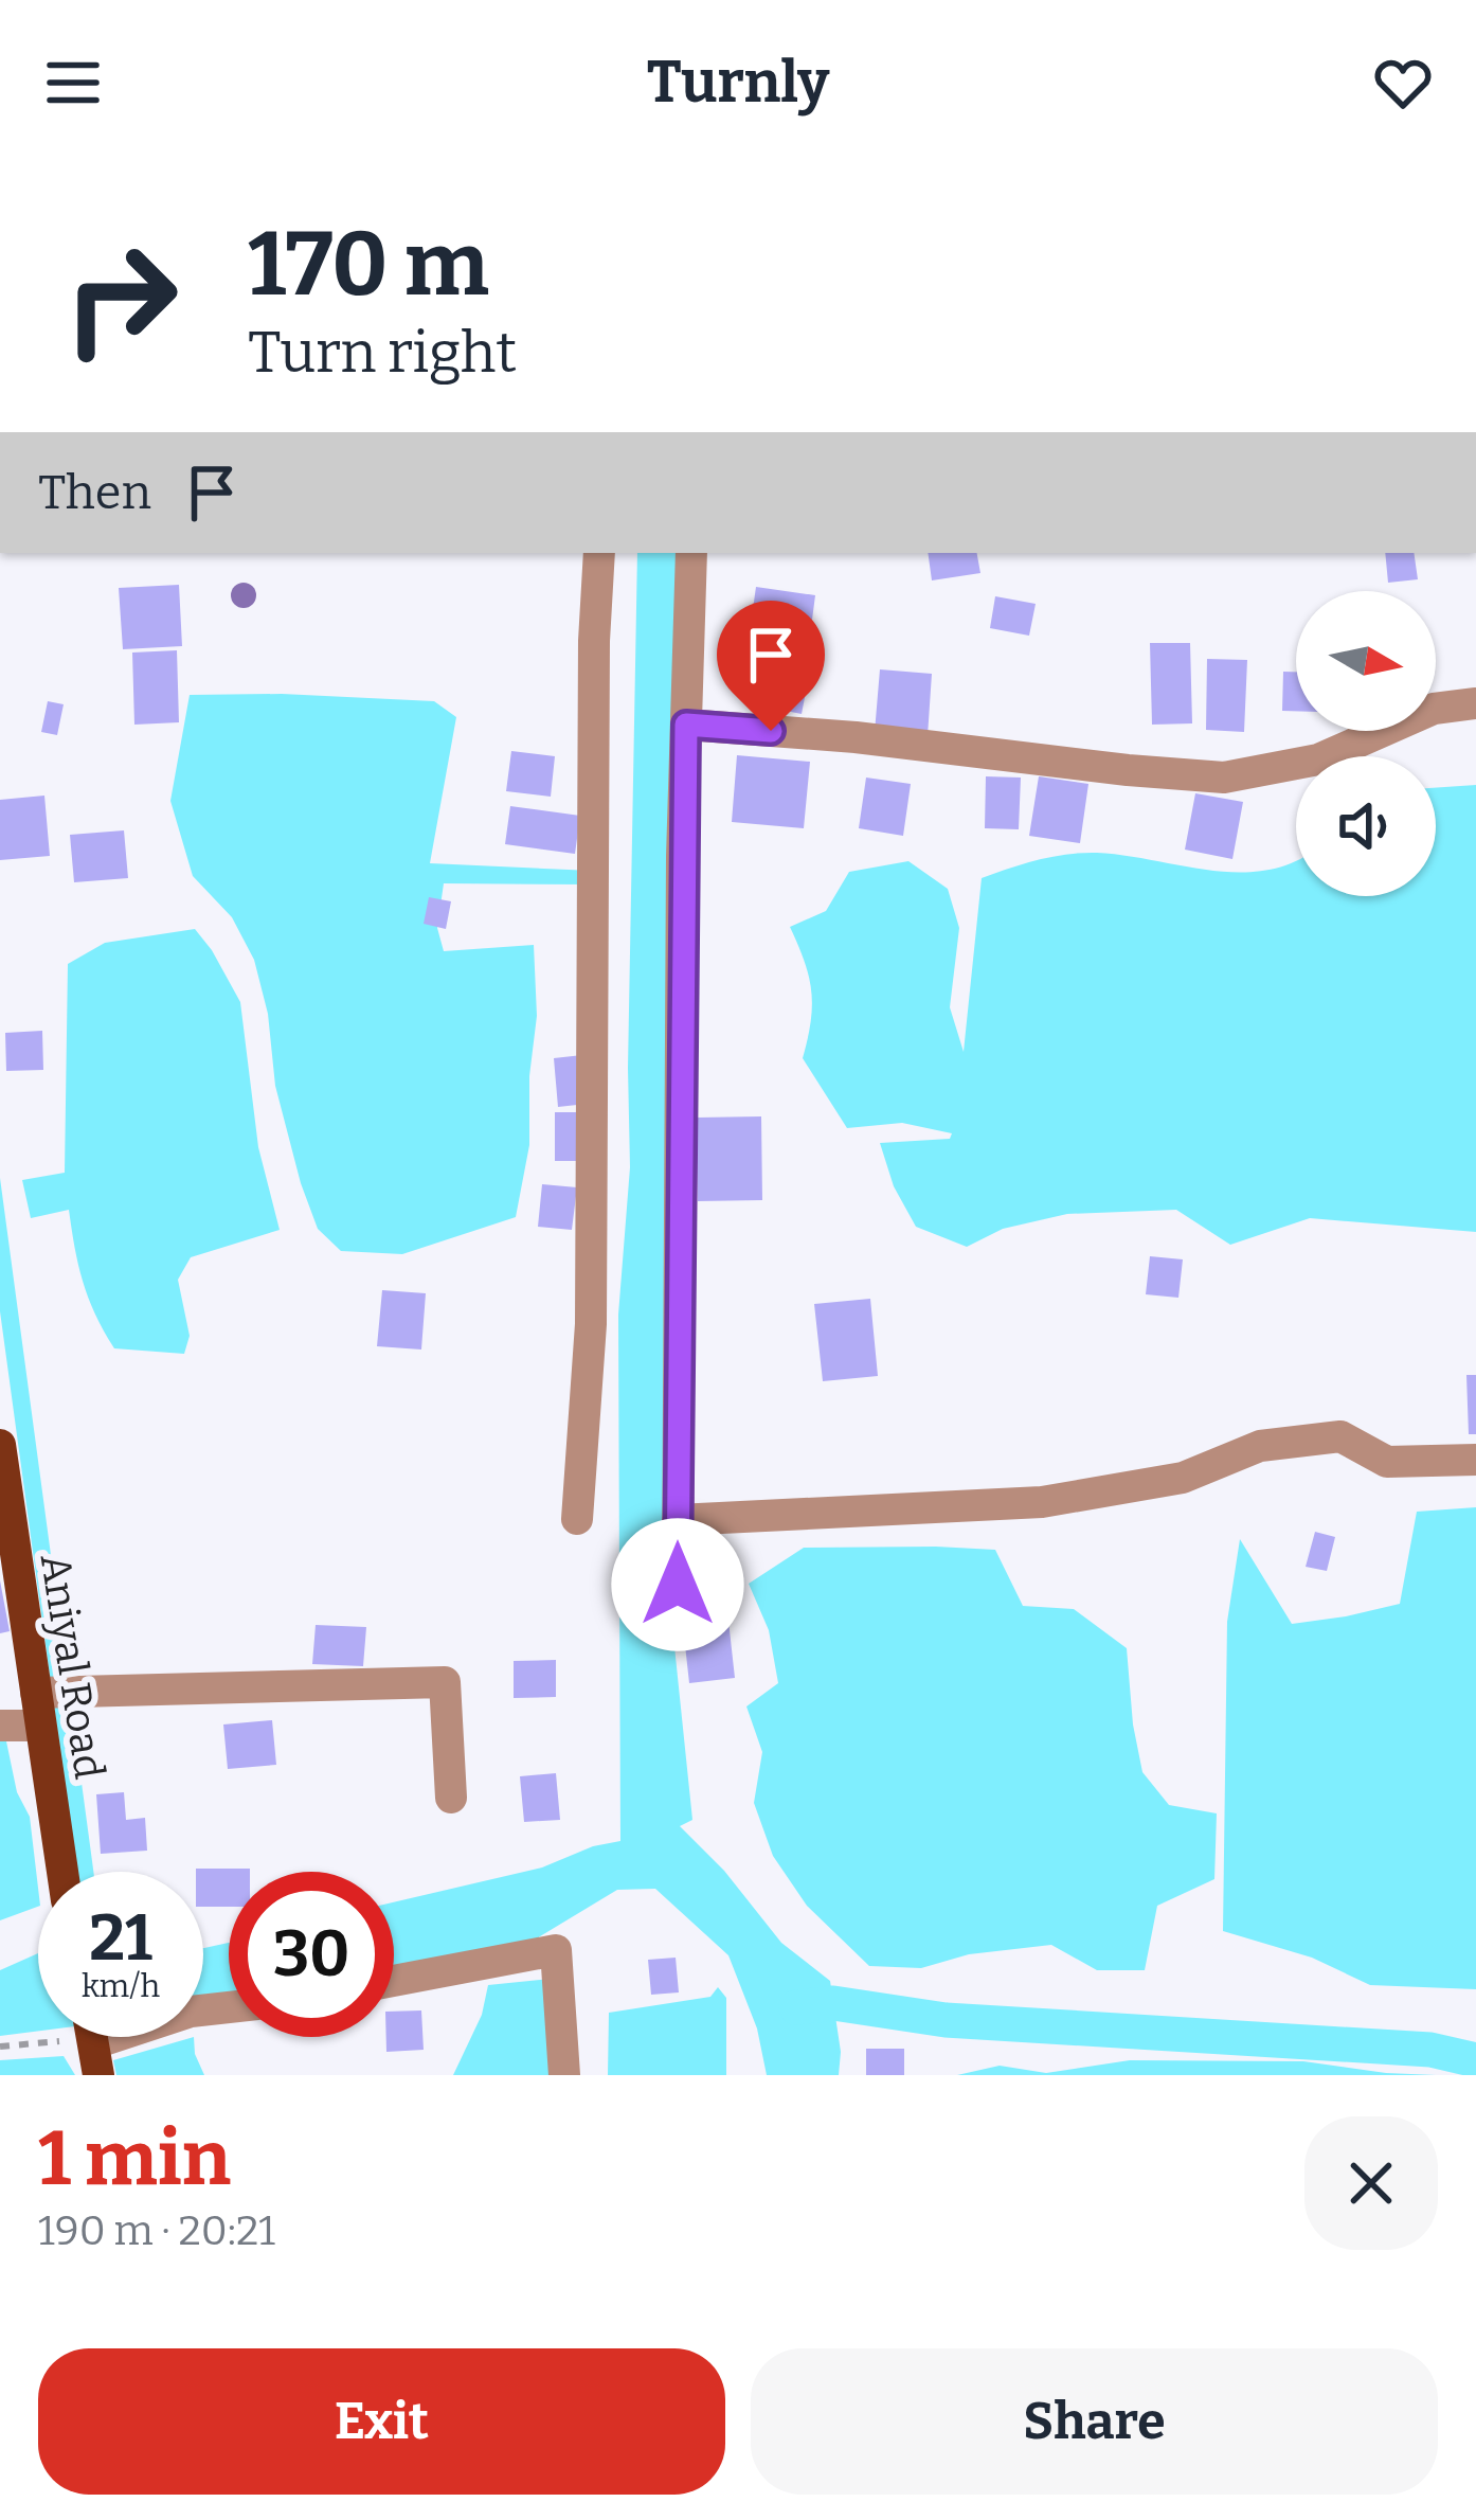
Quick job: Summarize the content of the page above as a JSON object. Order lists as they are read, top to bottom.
{
  "streets": {
    "main road": ["Aniyal Road"]
  },
  "north": "right",
  "page": {
    "header": "Turnly",
    "turn": ["170 m", "Turn right"],
    "then": "Then",
    "speed": "21 km/h",
    "limit": "30",
    "heading": ["1 min", "190 m · 20:21"],
    "buttons": ["Exit", "Share"]
  }
}
